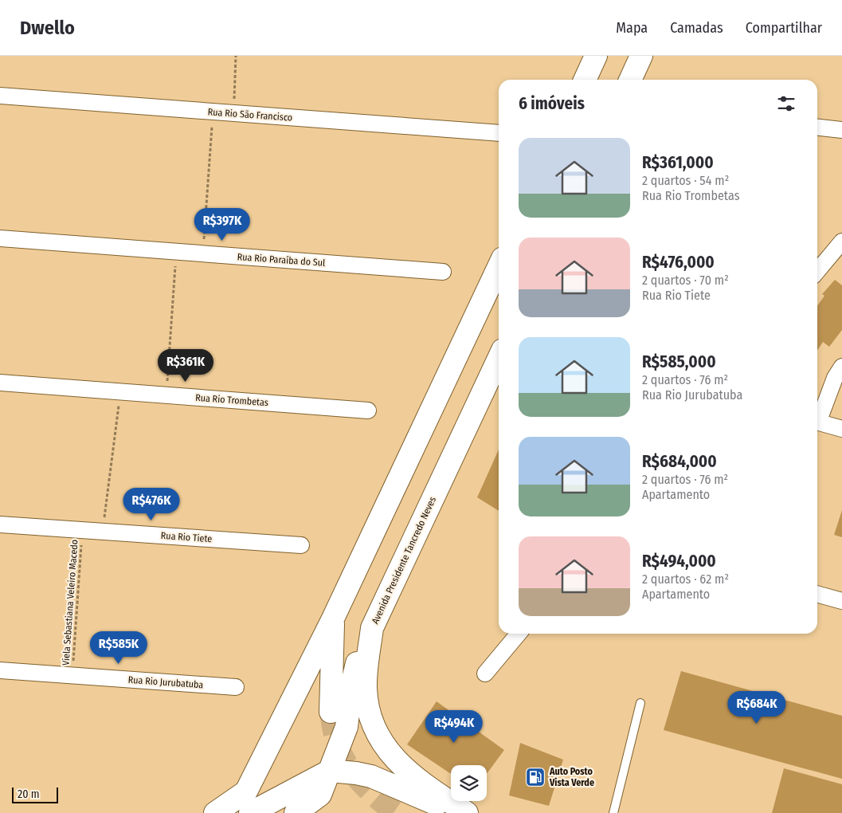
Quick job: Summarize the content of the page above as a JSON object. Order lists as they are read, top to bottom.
{
  "streets": {
    "main road": ["Avenida Presidente Tancredo Neves"],
    "street": [
      "Rua Rio São Francisco",
      "Rua Rio Paraíba do Sul",
      "Rua Rio Trombetas",
      "Rua Rio Tiete",
      "Rua Rio Jurubatuba"
    ],
    "path": ["Viela Sebastiana Veleiro Macedo"]
  },
  "crossings": [
    ["Rua Rio Tiete", "Viela Sebastiana Veleiro Macedo"],
    ["Viela Sebastiana Veleiro Macedo", "Rua Rio Jurubatuba"]
  ],
  "places": {
    "fuel station": ["Auto Posto Vista Verde"]
  },
  "scale_bar": "20 m",
  "page": {
    "header": "Dwello",
    "nav": ["Mapa", "Camadas", "Compartilhar"],
    "heading": "6 imóveis",
    "list": [
      {
        "name": "R$361,000",
        "note": "2 quartos · 54 m² · Rua Rio Trombetas"
      },
      {
        "name": "R$476,000",
        "note": "2 quartos · 70 m² · Rua Rio Tiete"
      },
      {
        "name": "R$585,000",
        "note": "2 quartos · 76 m² · Rua Rio Jurubatuba"
      },
      {
        "name": "R$684,000",
        "note": "2 quartos · 76 m² · Apartamento"
      },
      {
        "name": "R$494,000",
        "note": "2 quartos · 62 m² · Apartamento"
      }
    ],
    "price": [
      "R$397K",
      "R$361K",
      "R$476K",
      "R$585K",
      "R$684K",
      "R$494K"
    ],
    "scale": "20 m"
  }
}
